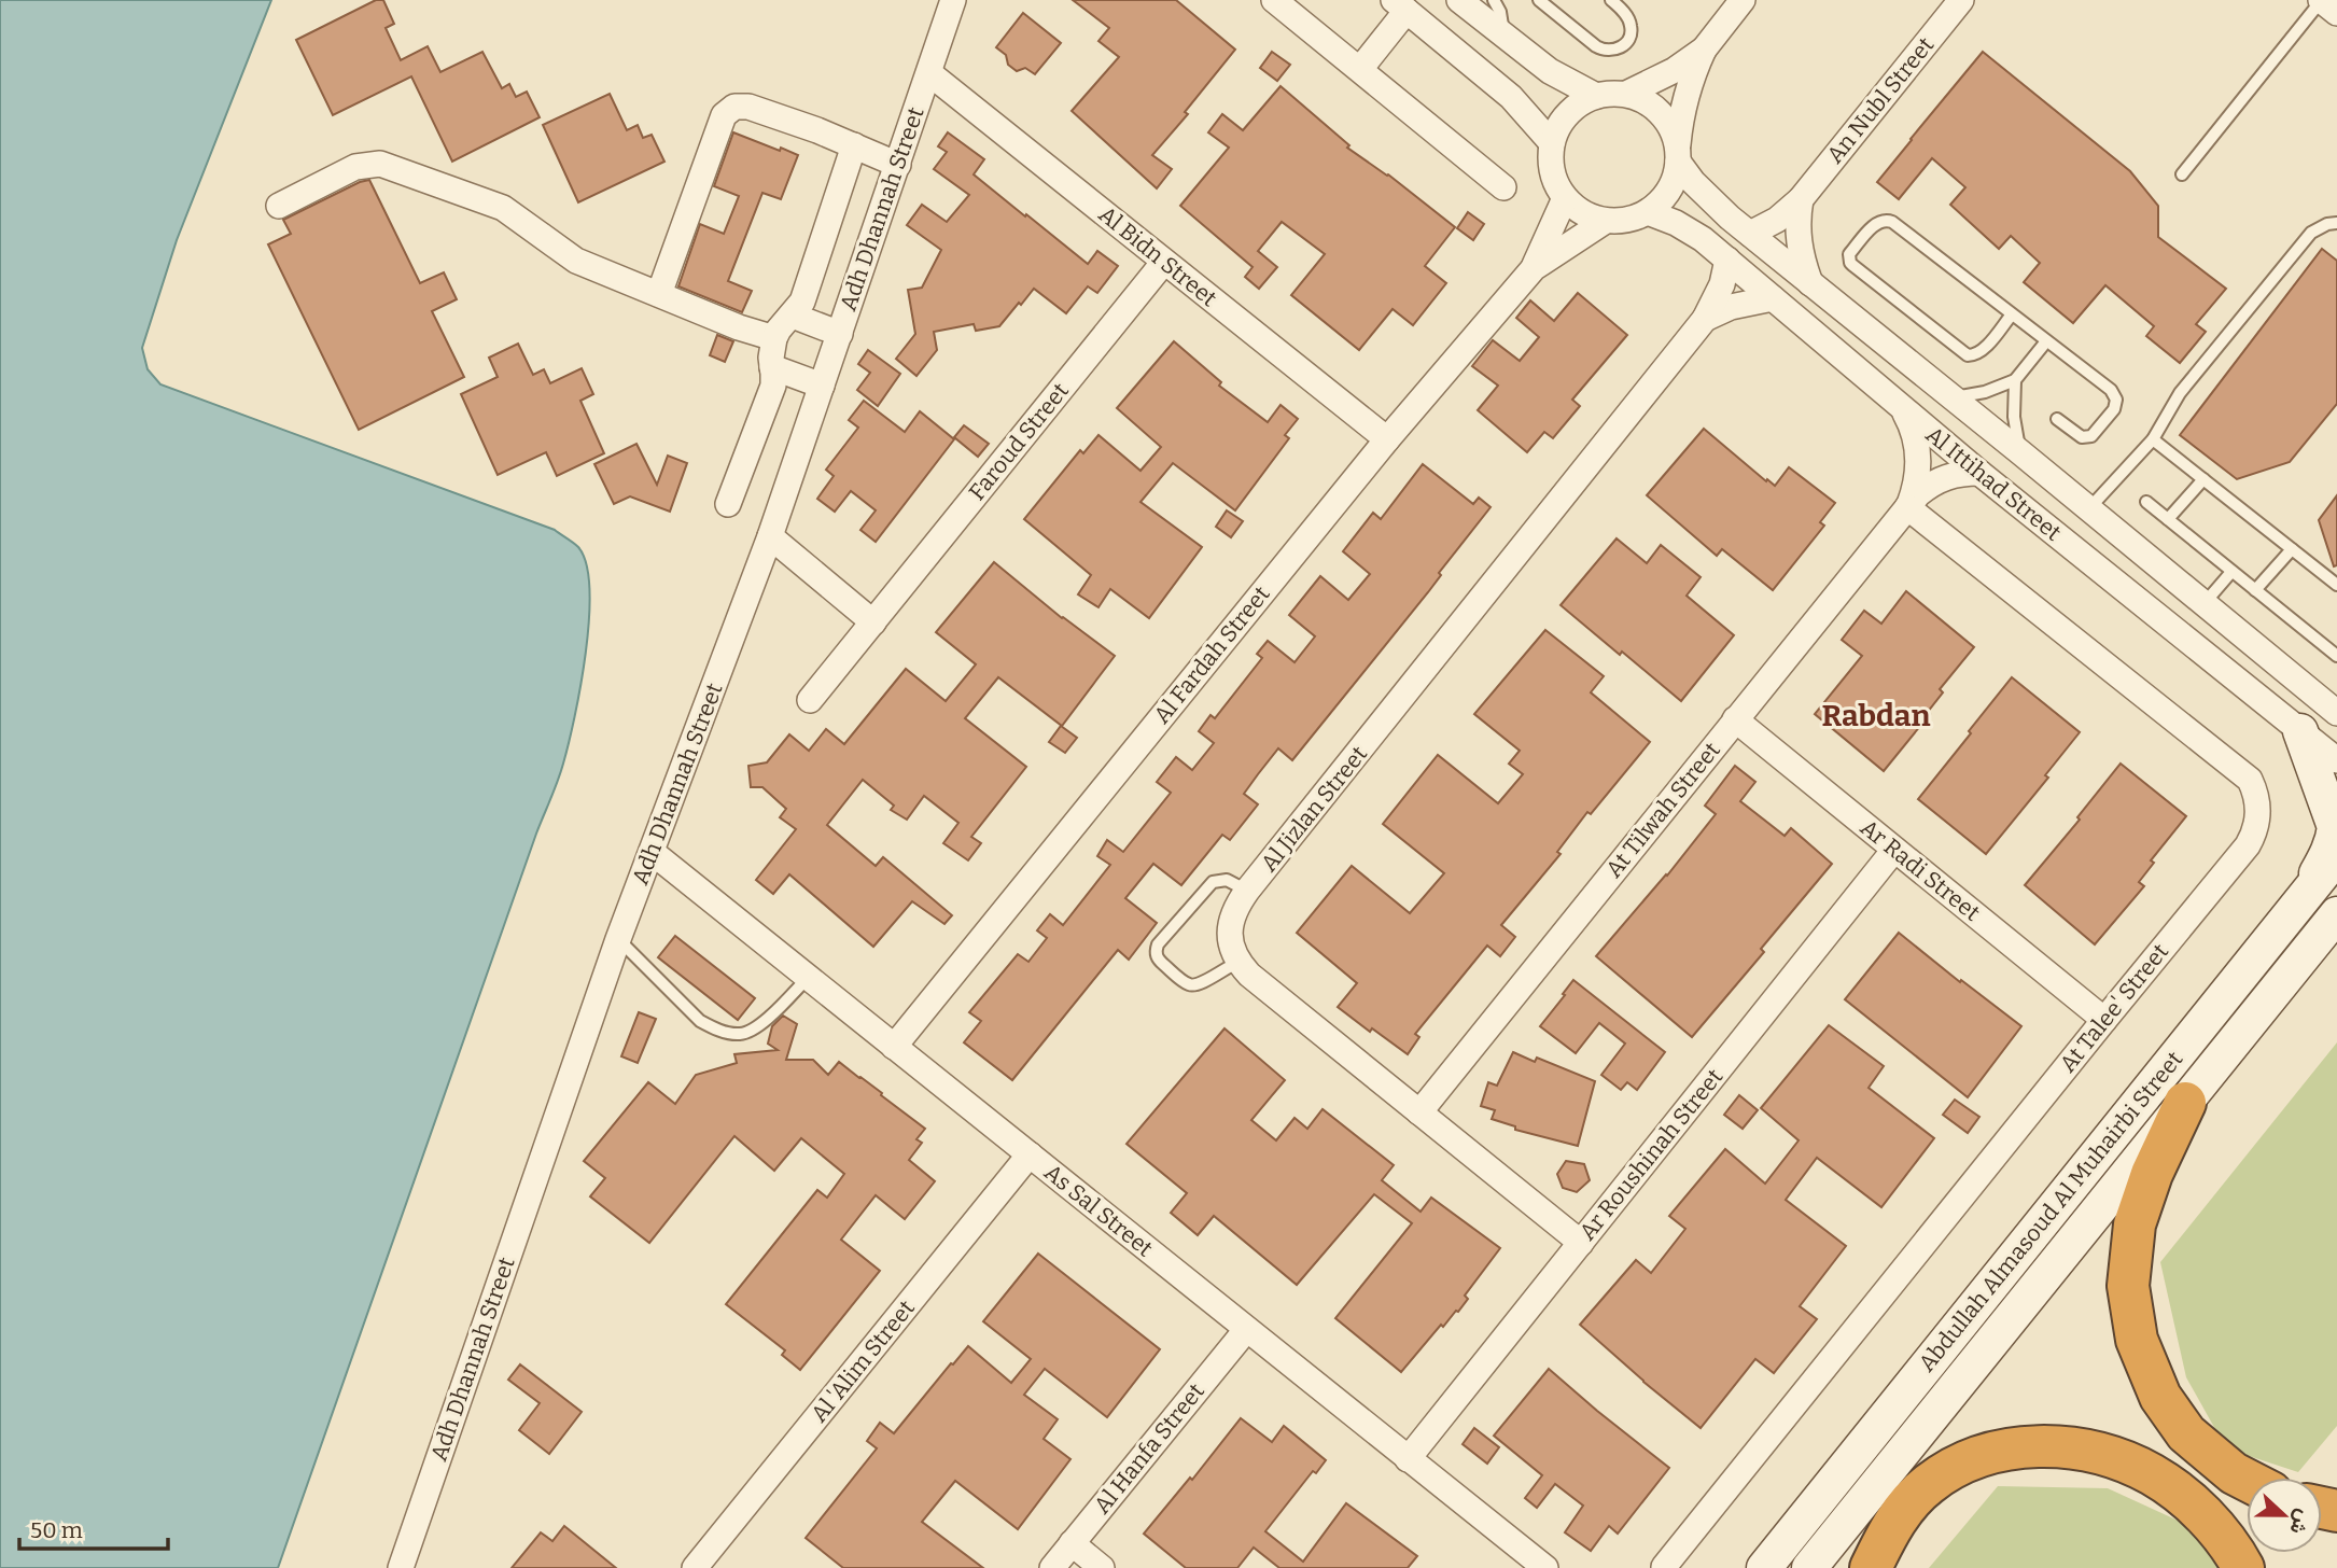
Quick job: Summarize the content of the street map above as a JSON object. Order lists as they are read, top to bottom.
{
  "streets": {
    "street": [
      "An Nubl Street",
      "Adh Dhannah Street",
      "Al Bidn Street",
      "Faroud Street",
      "Al Ittihad Street",
      "Al Fardah Street",
      "Al Jizlan Street",
      "At Tilwah Street",
      "Ar Radi Street",
      "At Talee' Street",
      "Ar Roushinah Street",
      "As Sal Street",
      "Abdullah Almasoud Al Muhairbi Street",
      "Al 'Alim Street",
      "Al Hanfa Street"
    ]
  },
  "crossings": [
    ["An Nubl Street", "Al Ittihad Street"],
    ["Adh Dhannah Street", "Al Bidn Street"],
    ["Adh Dhannah Street", "As Sal Street"],
    ["Al Bidn Street", "Faroud Street"],
    ["Al Bidn Street", "Al Fardah Street"],
    ["Al Ittihad Street", "Al Fardah Street"],
    ["Al Ittihad Street", "Al Jizlan Street"],
    ["Al Ittihad Street", "At Tilwah Street"],
    ["Al Fardah Street", "As Sal Street"],
    ["At Tilwah Street", "Ar Radi Street"],
    ["At Tilwah Street", "At Talee' Street"],
    ["Ar Radi Street", "At Talee' Street"],
    ["Ar Radi Street", "Ar Roushinah Street"],
    ["Ar Roushinah Street", "As Sal Street"],
    ["As Sal Street", "Al 'Alim Street"],
    ["As Sal Street", "Al Hanfa Street"]
  ],
  "districts": ["Rabdan"],
  "scale_bar": "50 m",
  "north": "right"
}
